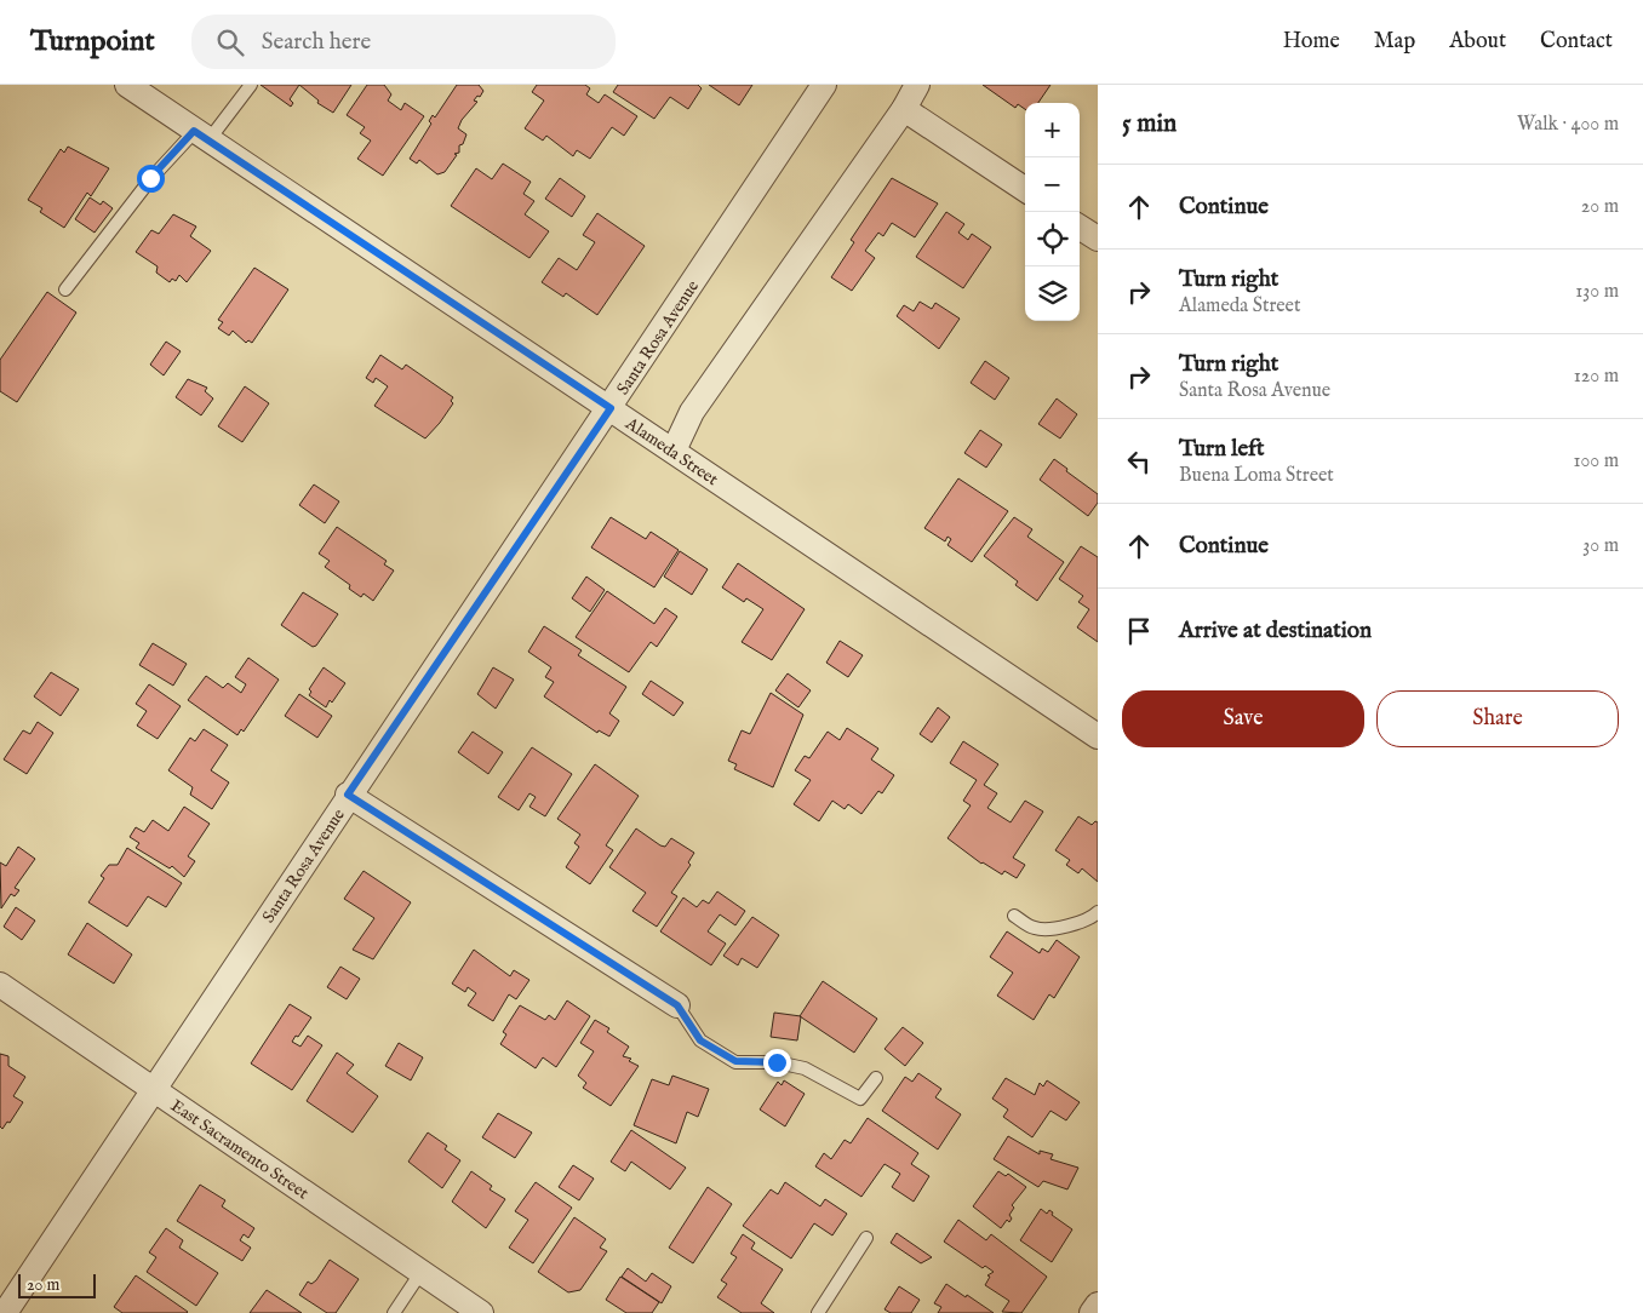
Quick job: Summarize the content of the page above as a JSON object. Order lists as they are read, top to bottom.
{
  "streets": {
    "street": ["Santa Rosa Avenue", "Alameda Street", "East Sacramento Street"]
  },
  "crossings": [
    ["Santa Rosa Avenue", "Alameda Street"],
    ["Santa Rosa Avenue", "East Sacramento Street"]
  ],
  "scale_bar": "20 m",
  "page": {
    "header": "Turnpoint",
    "search": "Search here",
    "nav": [
      "Home",
      "Map",
      "About",
      "Contact"
    ],
    "heading": ["5 min", "Walk · 400 m"],
    "map_buttons": ["+", "−"],
    "list": [
      ["Continue", "20 m"],
      ["Turn right", "Alameda Street", "130 m"],
      ["Turn right", "Santa Rosa Avenue", "120 m"],
      ["Turn left", "Buena Loma Street", "100 m"],
      ["Continue", "30 m"],
      "Arrive at destination"
    ],
    "buttons": ["Save", "Share"],
    "scale": "20 m"
  }
}
